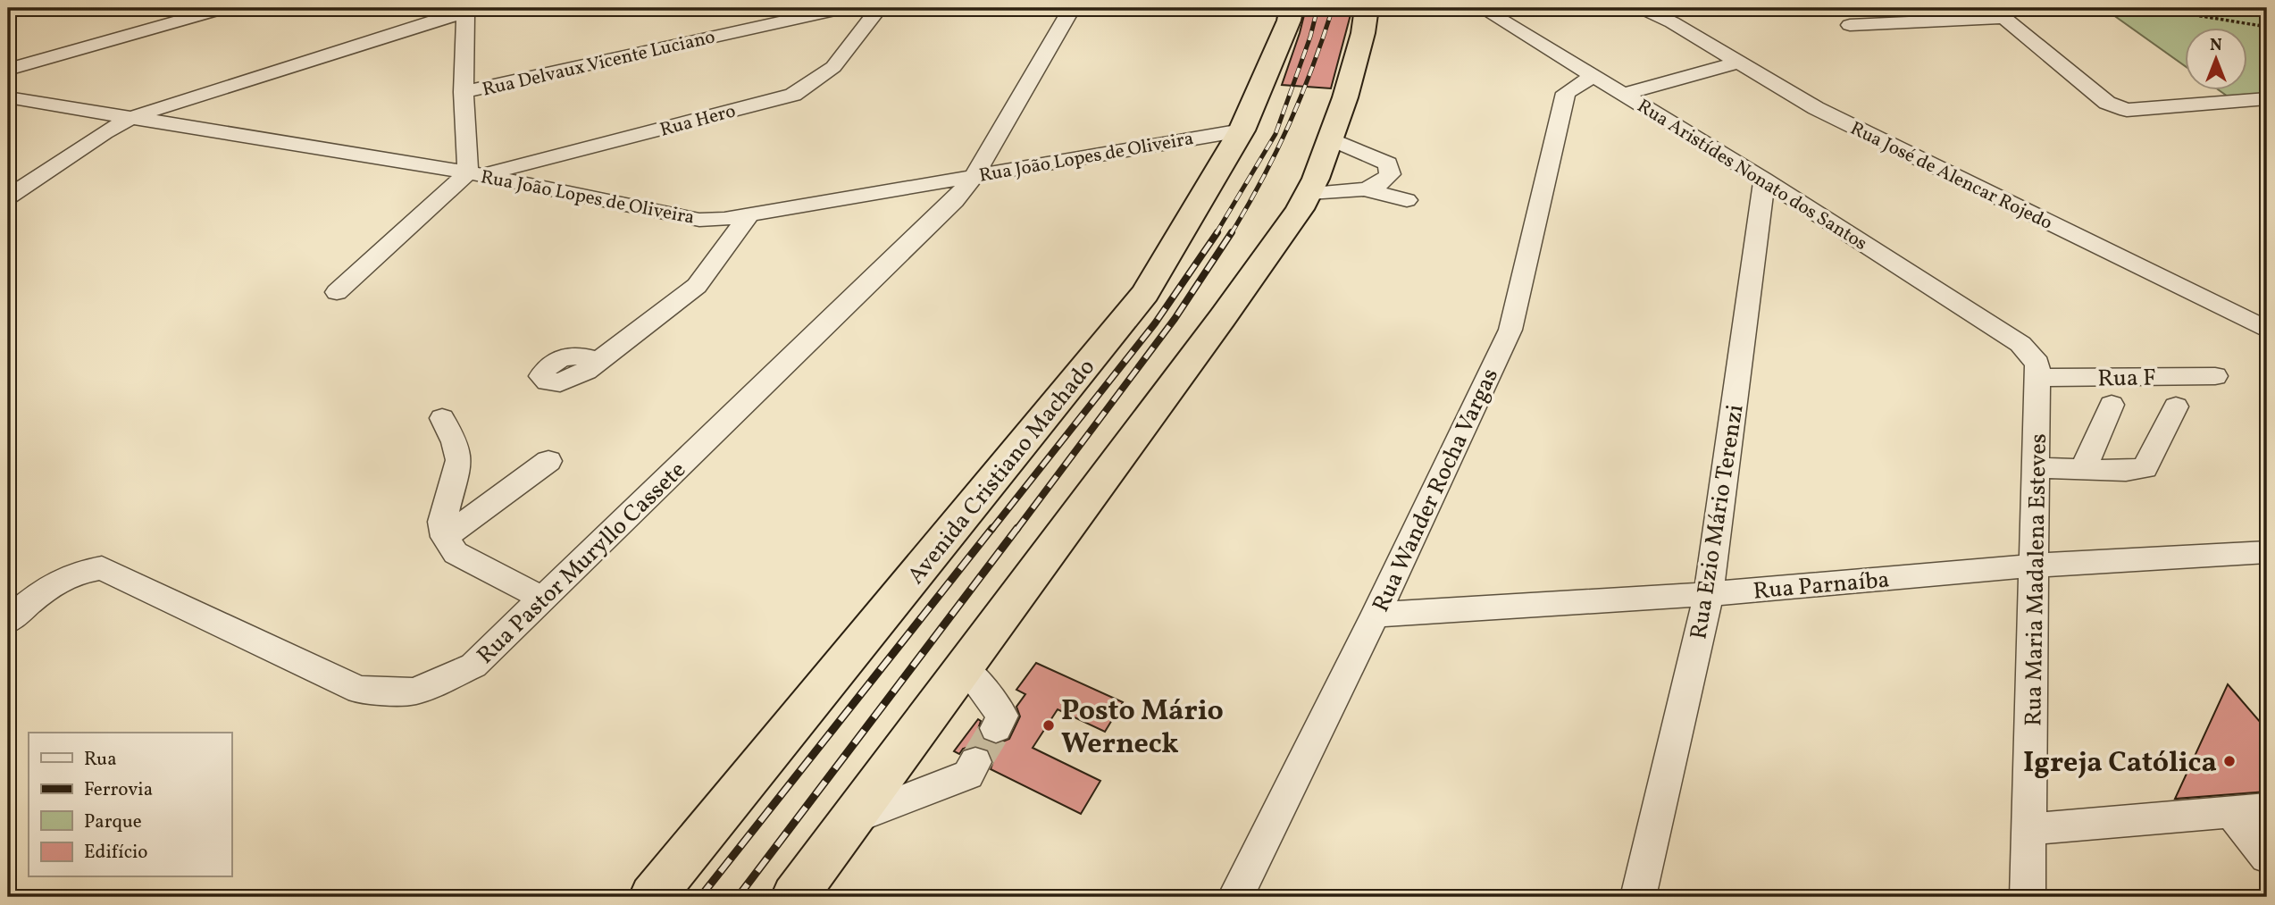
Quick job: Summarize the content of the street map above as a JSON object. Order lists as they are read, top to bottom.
{
  "streets": {
    "highway": ["Avenida Cristiano Machado"],
    "street": [
      "Rua Delvaux Vicente Luciano",
      "Rua Hero",
      "Rua João Lopes de Oliveira",
      "Rua Aristídes Nonato dos Santos",
      "Rua José de Alencar Rojedo",
      "Rua F",
      "Rua Wander Rocha Vargas",
      "Rua Ezio Mário Terenzi",
      "Rua Pastor Muryllo Cassete",
      "Rua Maria Madalena Esteves",
      "Rua Parnaíba"
    ]
  },
  "crossings": [
    ["Rua Hero", "Rua João Lopes de Oliveira"],
    ["Rua João Lopes de Oliveira", "Avenida Cristiano Machado"],
    ["Rua João Lopes de Oliveira", "Rua Pastor Muryllo Cassete"],
    ["Rua Aristídes Nonato dos Santos", "Rua Wander Rocha Vargas"],
    ["Rua Aristídes Nonato dos Santos", "Rua Ezio Mário Terenzi"],
    ["Rua Aristídes Nonato dos Santos", "Rua Maria Madalena Esteves"],
    ["Rua F", "Rua Maria Madalena Esteves"],
    ["Rua Wander Rocha Vargas", "Rua Parnaíba"],
    ["Rua Ezio Mário Terenzi", "Rua Parnaíba"],
    ["Rua Maria Madalena Esteves", "Rua Parnaíba"]
  ],
  "places": ["Posto Mário Werneck", "Igreja Católica"],
  "legend": [
    "Rua",
    "Ferrovia",
    "Parque",
    "Edifício"
  ],
  "north": "top"
}
